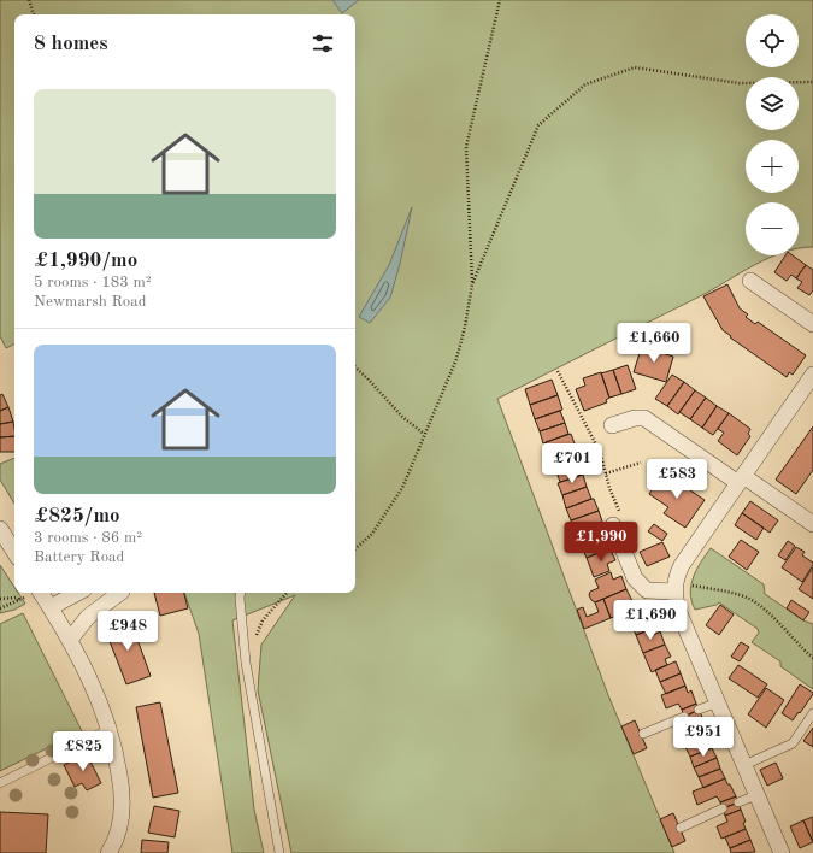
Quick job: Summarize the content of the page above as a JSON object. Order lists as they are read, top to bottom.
{
  "page": {
    "map_buttons": ["+", "−"],
    "heading": "8 homes",
    "list": [
      {
        "name": "£1,990/mo",
        "note": "5 rooms · 183 m² · Newmarsh Road"
      },
      {
        "name": "£825/mo",
        "note": "3 rooms · 86 m² · Battery Road"
      }
    ],
    "price": [
      "£1,660",
      "£701",
      "£583",
      "£1,990",
      "£1,690",
      "£948",
      "£951",
      "£825"
    ]
  }
}
